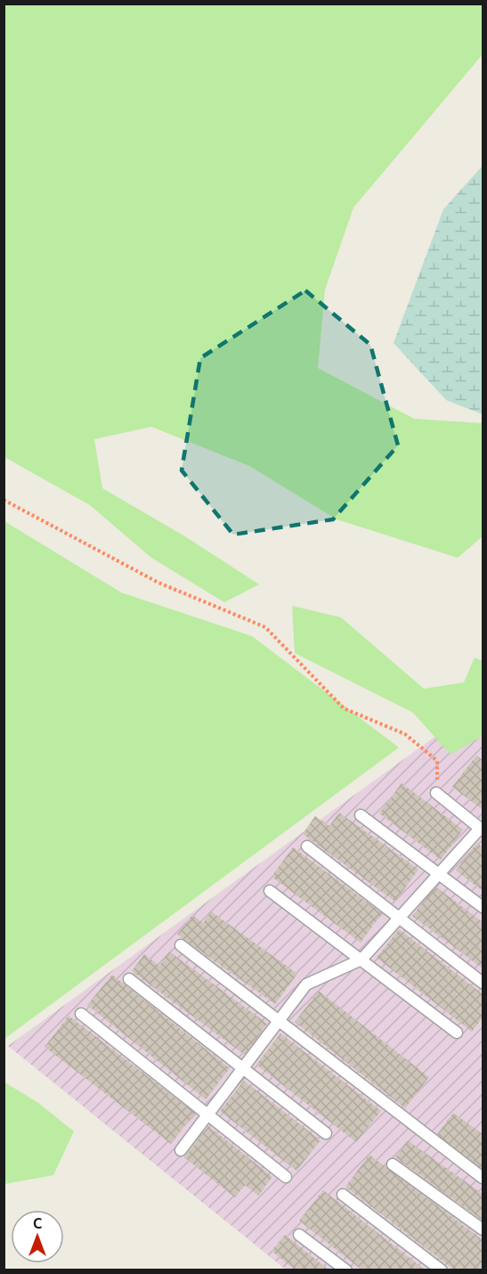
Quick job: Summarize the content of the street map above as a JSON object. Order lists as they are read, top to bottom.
{
  "north": "top"
}
